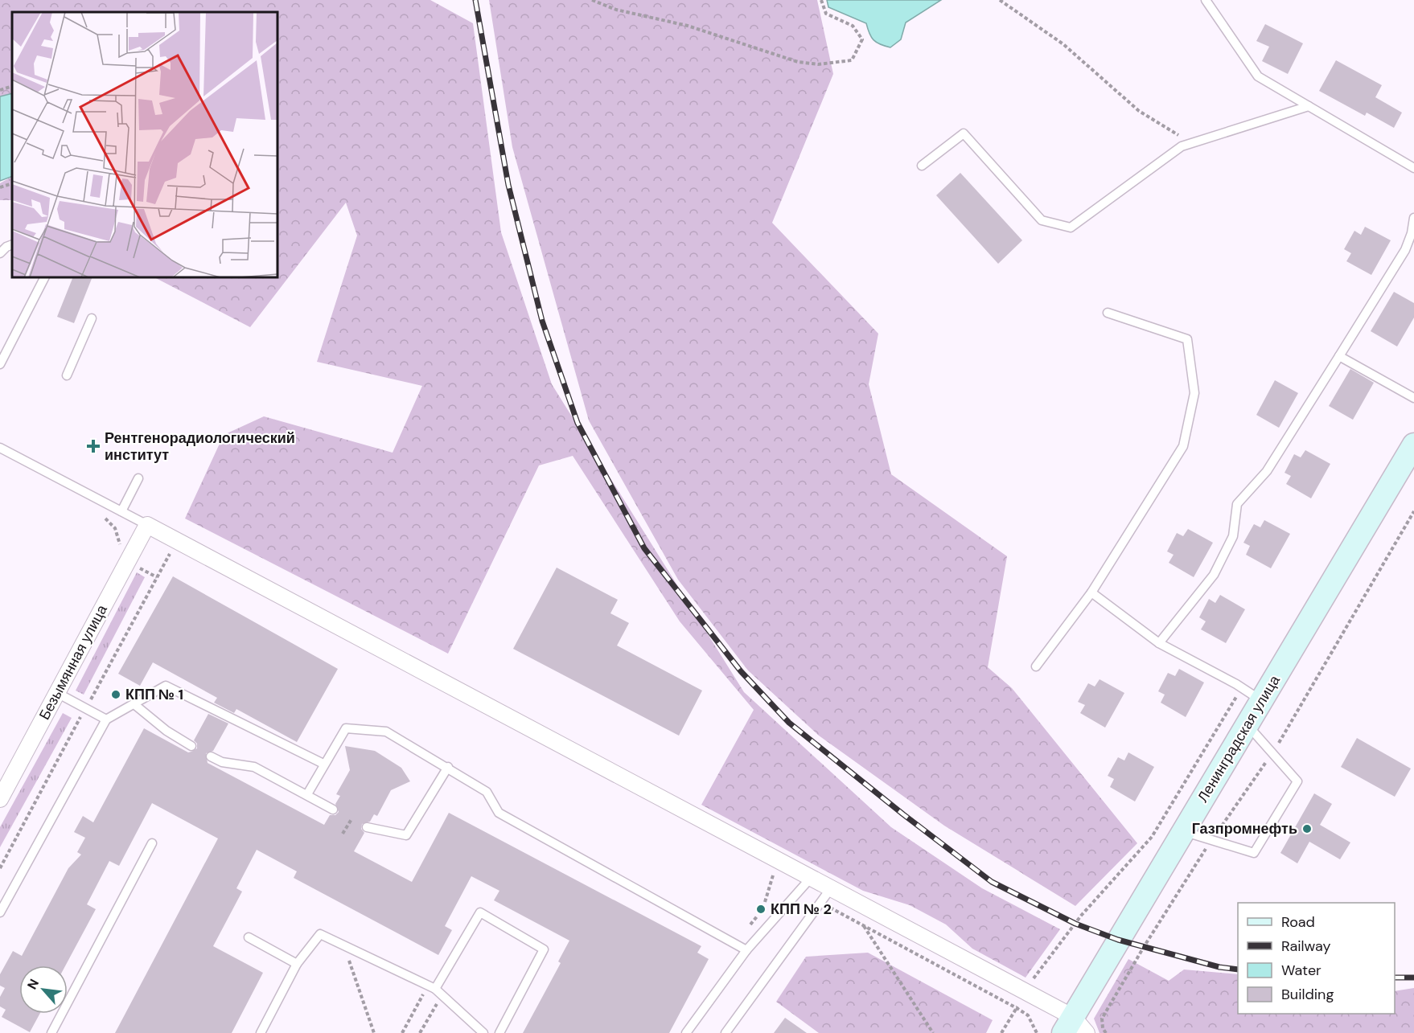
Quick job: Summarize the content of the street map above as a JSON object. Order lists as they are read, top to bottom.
{
  "streets": {
    "main road": ["Ленинградская улица"],
    "street": ["Безымянная улица"]
  },
  "places": {
    "health": ["Рентгенорадиологический институт"],
    "other": ["КПП № 1", "Газпромнефть", "КПП № 2"]
  },
  "legend": [
    "Road",
    "Railway",
    "Water",
    "Building"
  ],
  "north": "top left"
}
